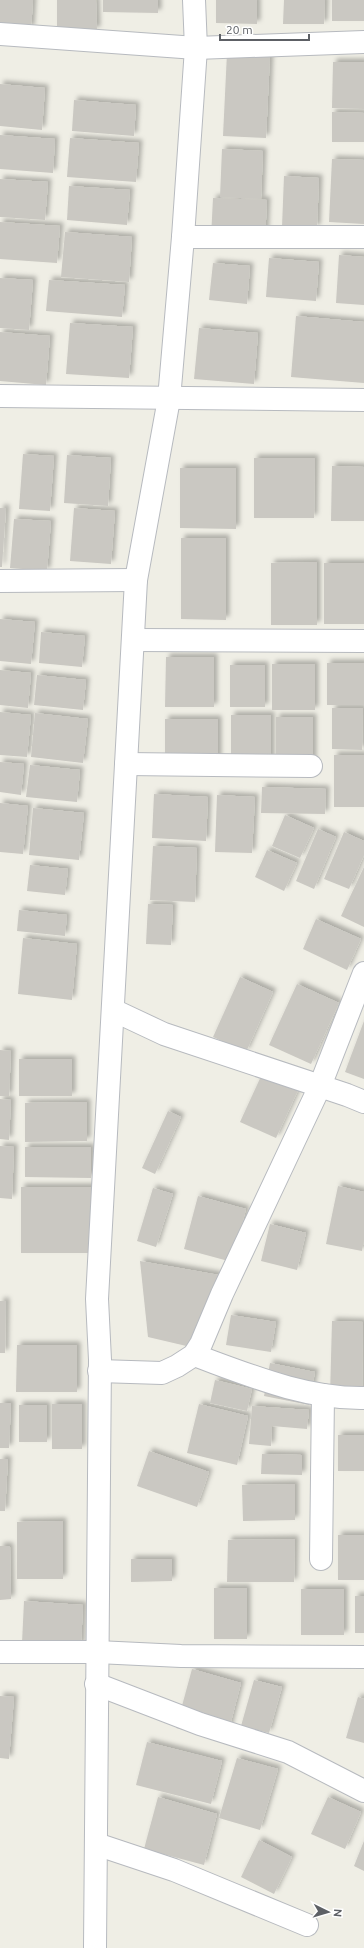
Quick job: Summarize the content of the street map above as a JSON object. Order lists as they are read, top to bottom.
{
  "scale_bar": "20 m",
  "north": "right"
}
